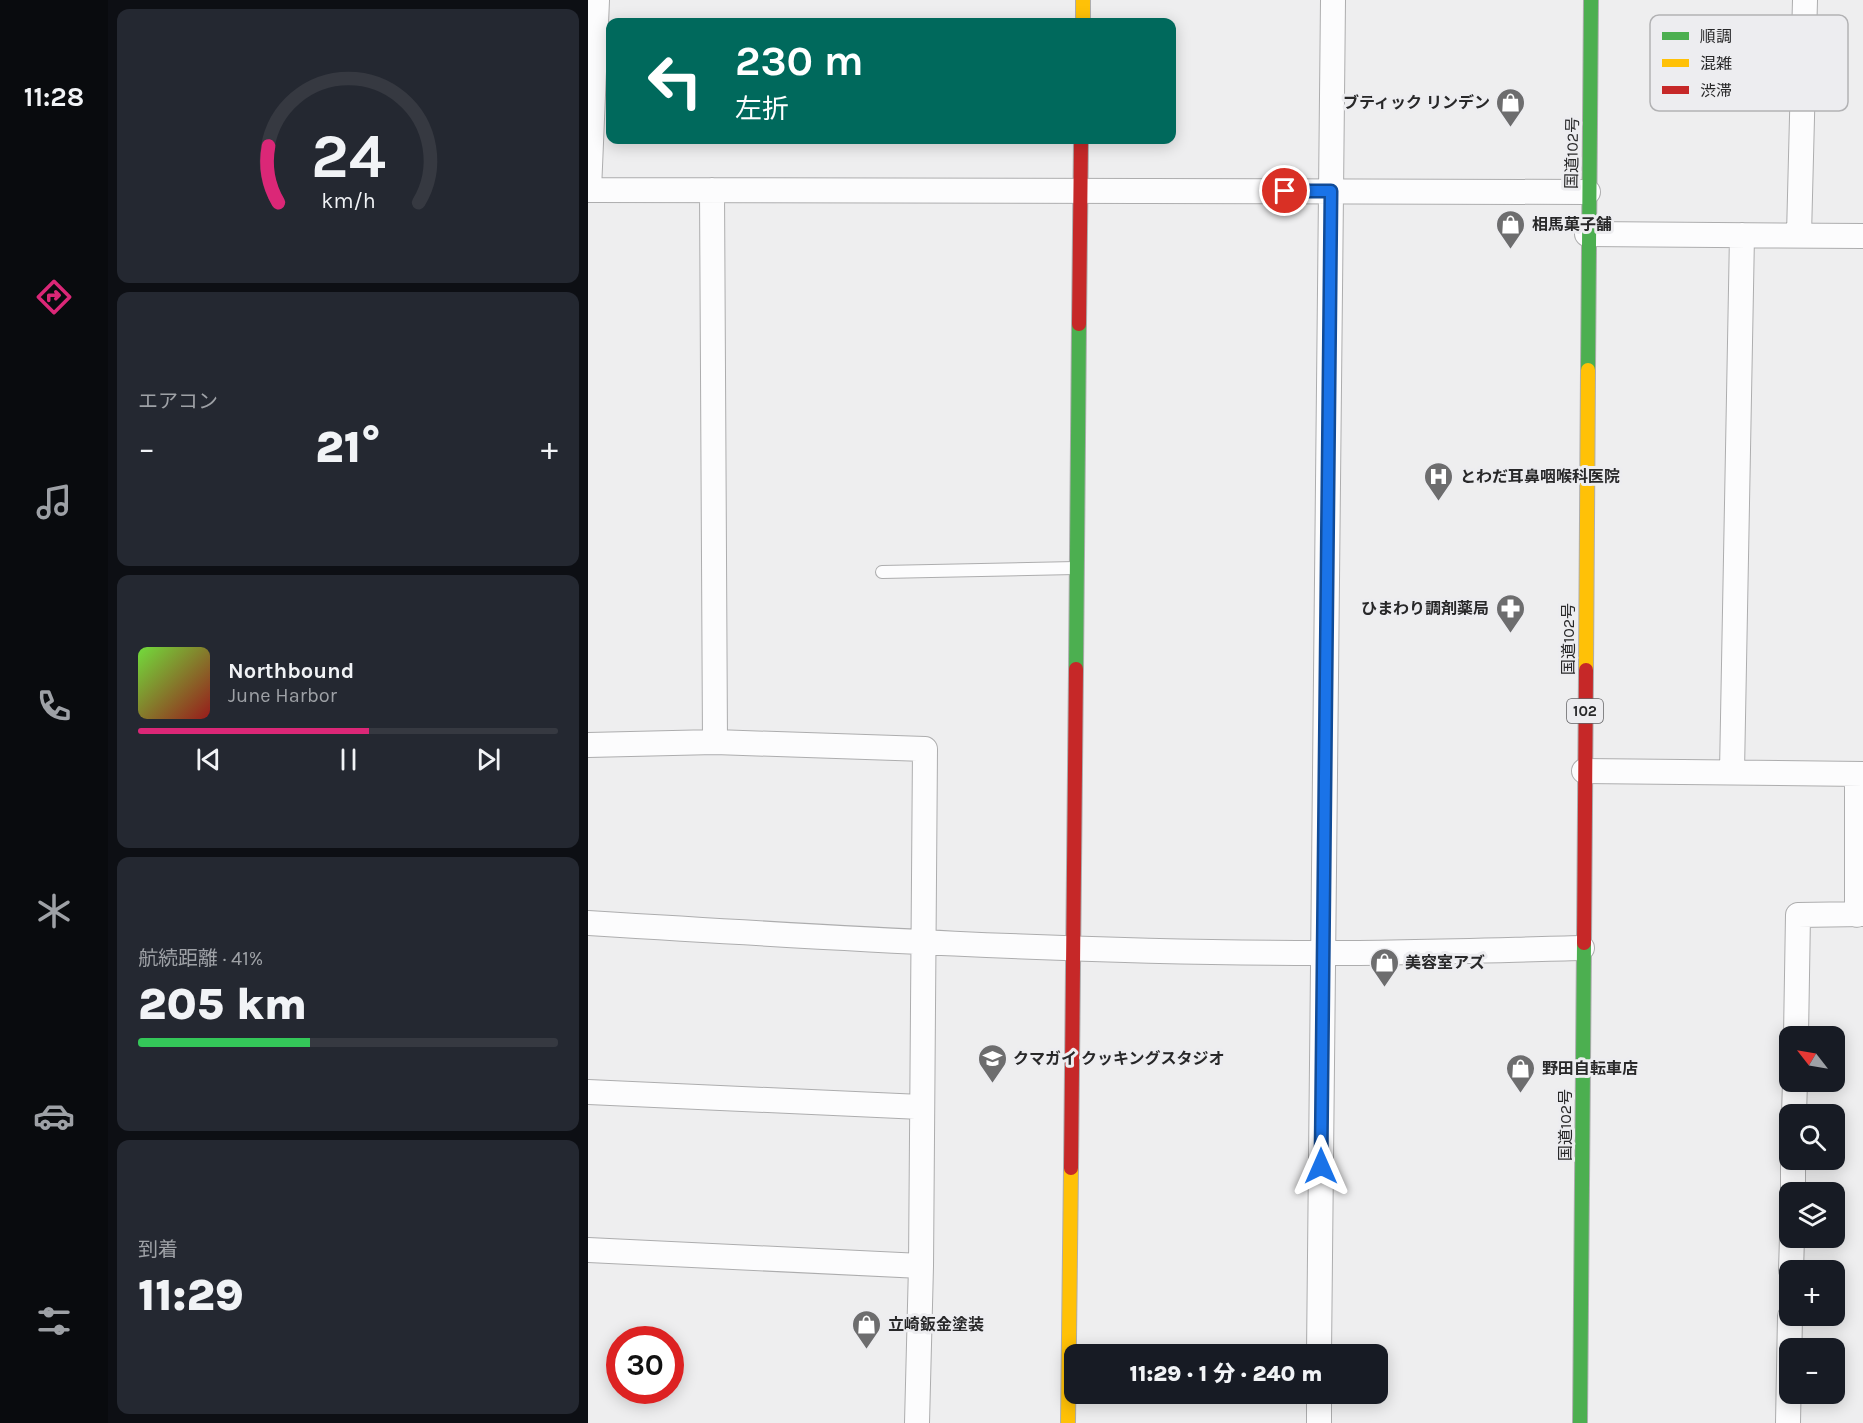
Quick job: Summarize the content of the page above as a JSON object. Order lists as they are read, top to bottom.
{
  "streets": {
    "main road": ["国道102号", "102"]
  },
  "places": {
    "shop": [
      "ブティック リンデン",
      "相馬菓子舗",
      "美容室アズ",
      "野田自転車店",
      "立崎鈑金塗装"
    ],
    "hospital": ["とわだ耳鼻咽喉科医院"],
    "pharmacy": ["ひまわり調剤薬局"],
    "school or university": ["クマガイ クッキングスタジオ"]
  },
  "legend": ["順調", "混雑", "渋滞"],
  "north": "top left",
  "page": {
    "tabs": "11:28",
    "turn": ["230 m", "左折"],
    "tile": [
      "エアコン",
      ["航続距離 · 41%", "205 km"],
      ["到着", "11:29"]
    ],
    "heat": ["−", "21°", "+"],
    "song": ["Northbound", "June Harbor"],
    "map_buttons": ["+", "−"],
    "limit": "30",
    "trip": "11:29 · 1 分 · 240 m",
    "gauge": ["24", "km/h"]
  }
}
